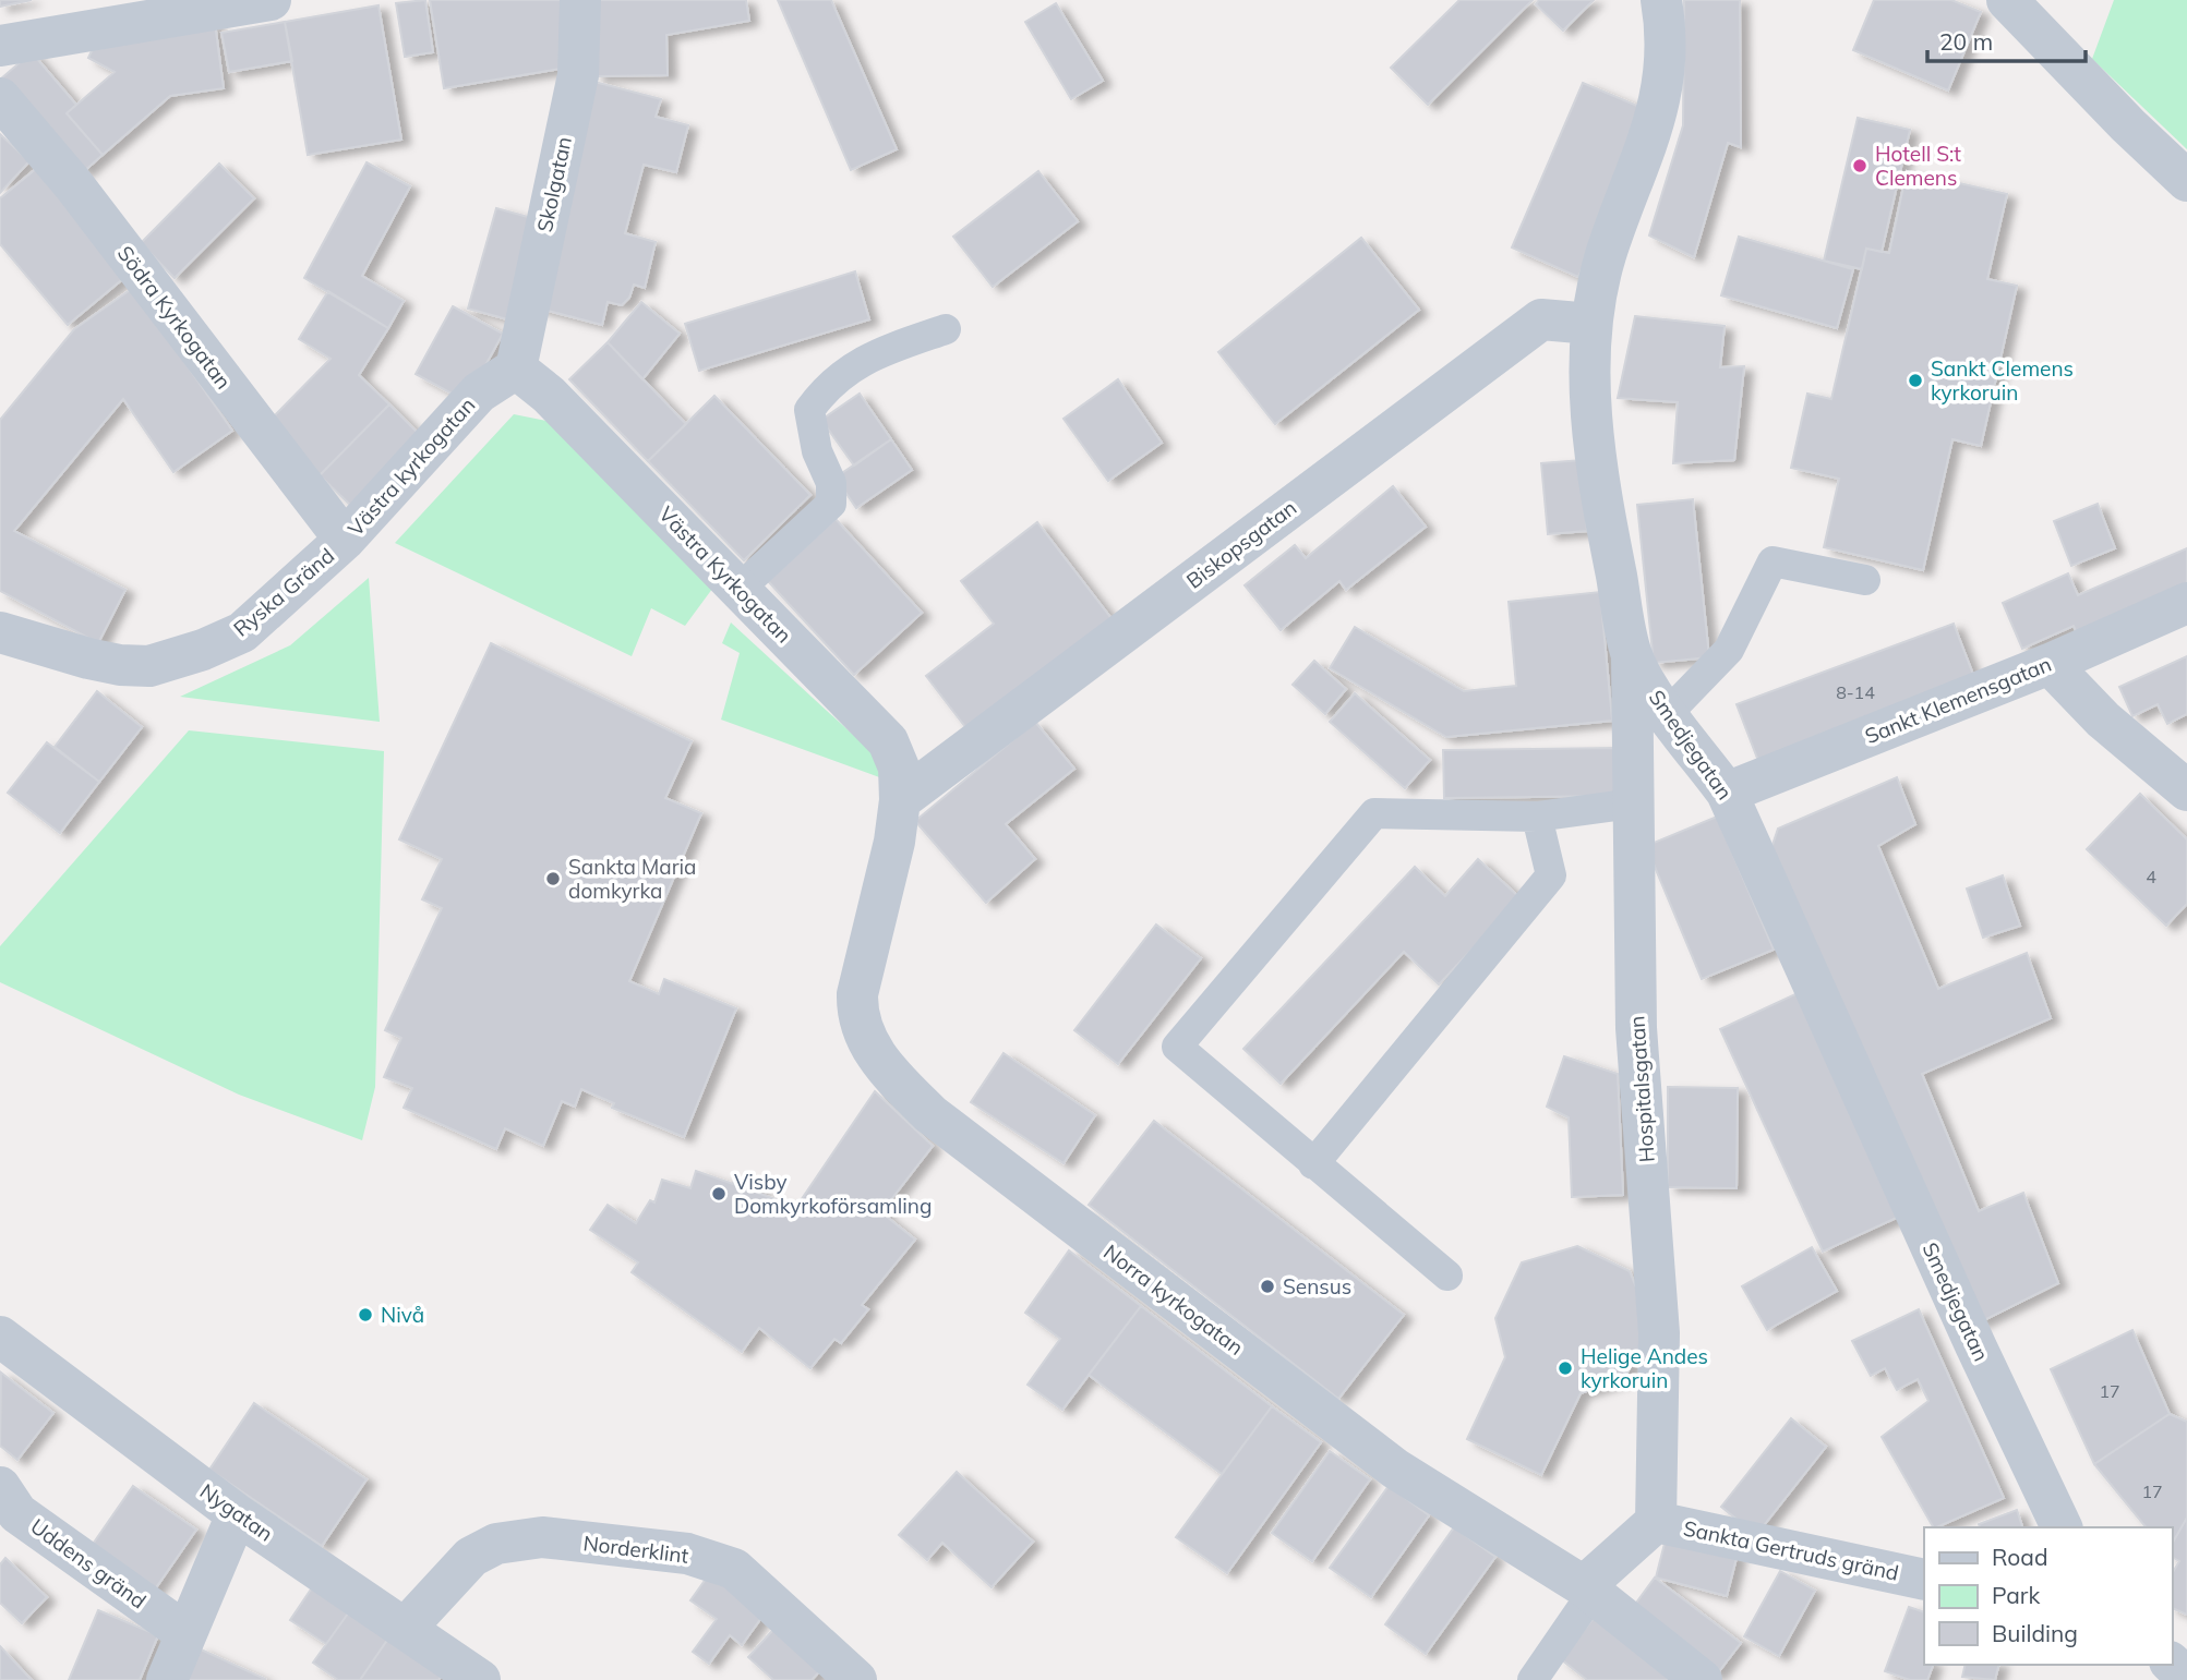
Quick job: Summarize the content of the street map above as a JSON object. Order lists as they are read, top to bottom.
{
  "streets": {
    "street": [
      "Skolgatan",
      "Södra Kyrkogatan",
      "Västra kyrkogatan",
      "Biskopsgatan",
      "Västra Kyrkogatan",
      "Ryska Gränd",
      "Sankt Klemensgatan",
      "Smedjegatan",
      "Hospitalsgatan",
      "Norra kyrkogatan",
      "Nygatan",
      "Norderklint",
      "Sankta Gertruds gränd",
      "Uddens gränd"
    ]
  },
  "crossings": [
    ["Skolgatan", "Västra kyrkogatan"],
    ["Skolgatan", "Västra Kyrkogatan"],
    ["Södra Kyrkogatan", "Västra kyrkogatan"],
    ["Södra Kyrkogatan", "Ryska Gränd"],
    ["Västra kyrkogatan", "Västra Kyrkogatan"],
    ["Västra kyrkogatan", "Ryska Gränd"],
    ["Biskopsgatan", "Västra Kyrkogatan"],
    ["Biskopsgatan", "Smedjegatan"],
    ["Biskopsgatan", "Norra kyrkogatan"],
    ["Västra Kyrkogatan", "Norra kyrkogatan"],
    ["Sankt Klemensgatan", "Smedjegatan"],
    ["Smedjegatan", "Hospitalsgatan"],
    ["Hospitalsgatan", "Sankta Gertruds gränd"],
    ["Nygatan", "Norderklint"]
  ],
  "places": [
    "Hotell S:t Clemens",
    "Sankt Clemens kyrkoruin",
    "Sankta Maria domkyrka",
    "Visby Domkyrkoförsamling",
    "Sensus",
    "Nivå",
    "Helige Andes kyrkoruin"
  ],
  "house_numbers": [
    "8-14",
    "4",
    "17",
    "17"
  ],
  "legend": ["Road", "Park", "Building"],
  "scale_bar": "20 m"
}
